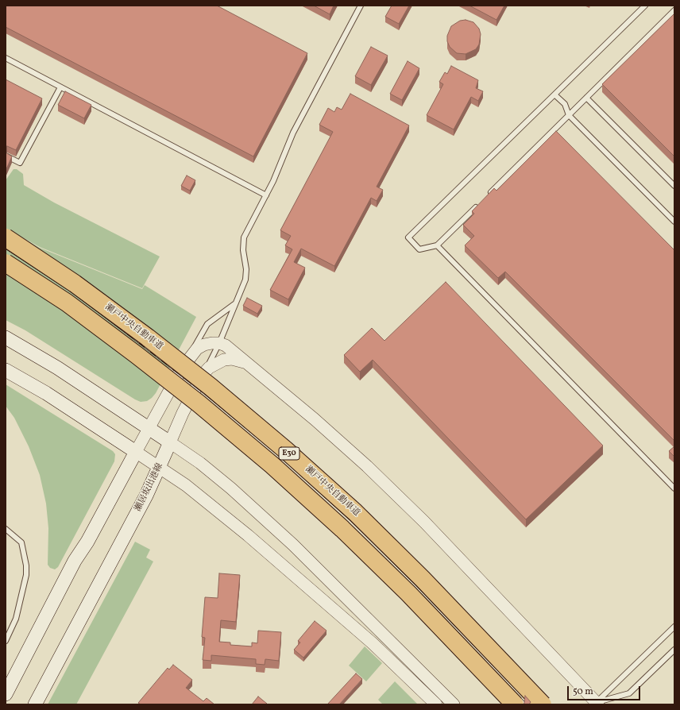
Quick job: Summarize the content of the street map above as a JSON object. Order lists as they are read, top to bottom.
{
  "streets": {
    "highway": ["瀬戸中央自動車道", "E30"],
    "main road": ["瀬居坂出港線"]
  },
  "scale_bar": "50 m"
}
